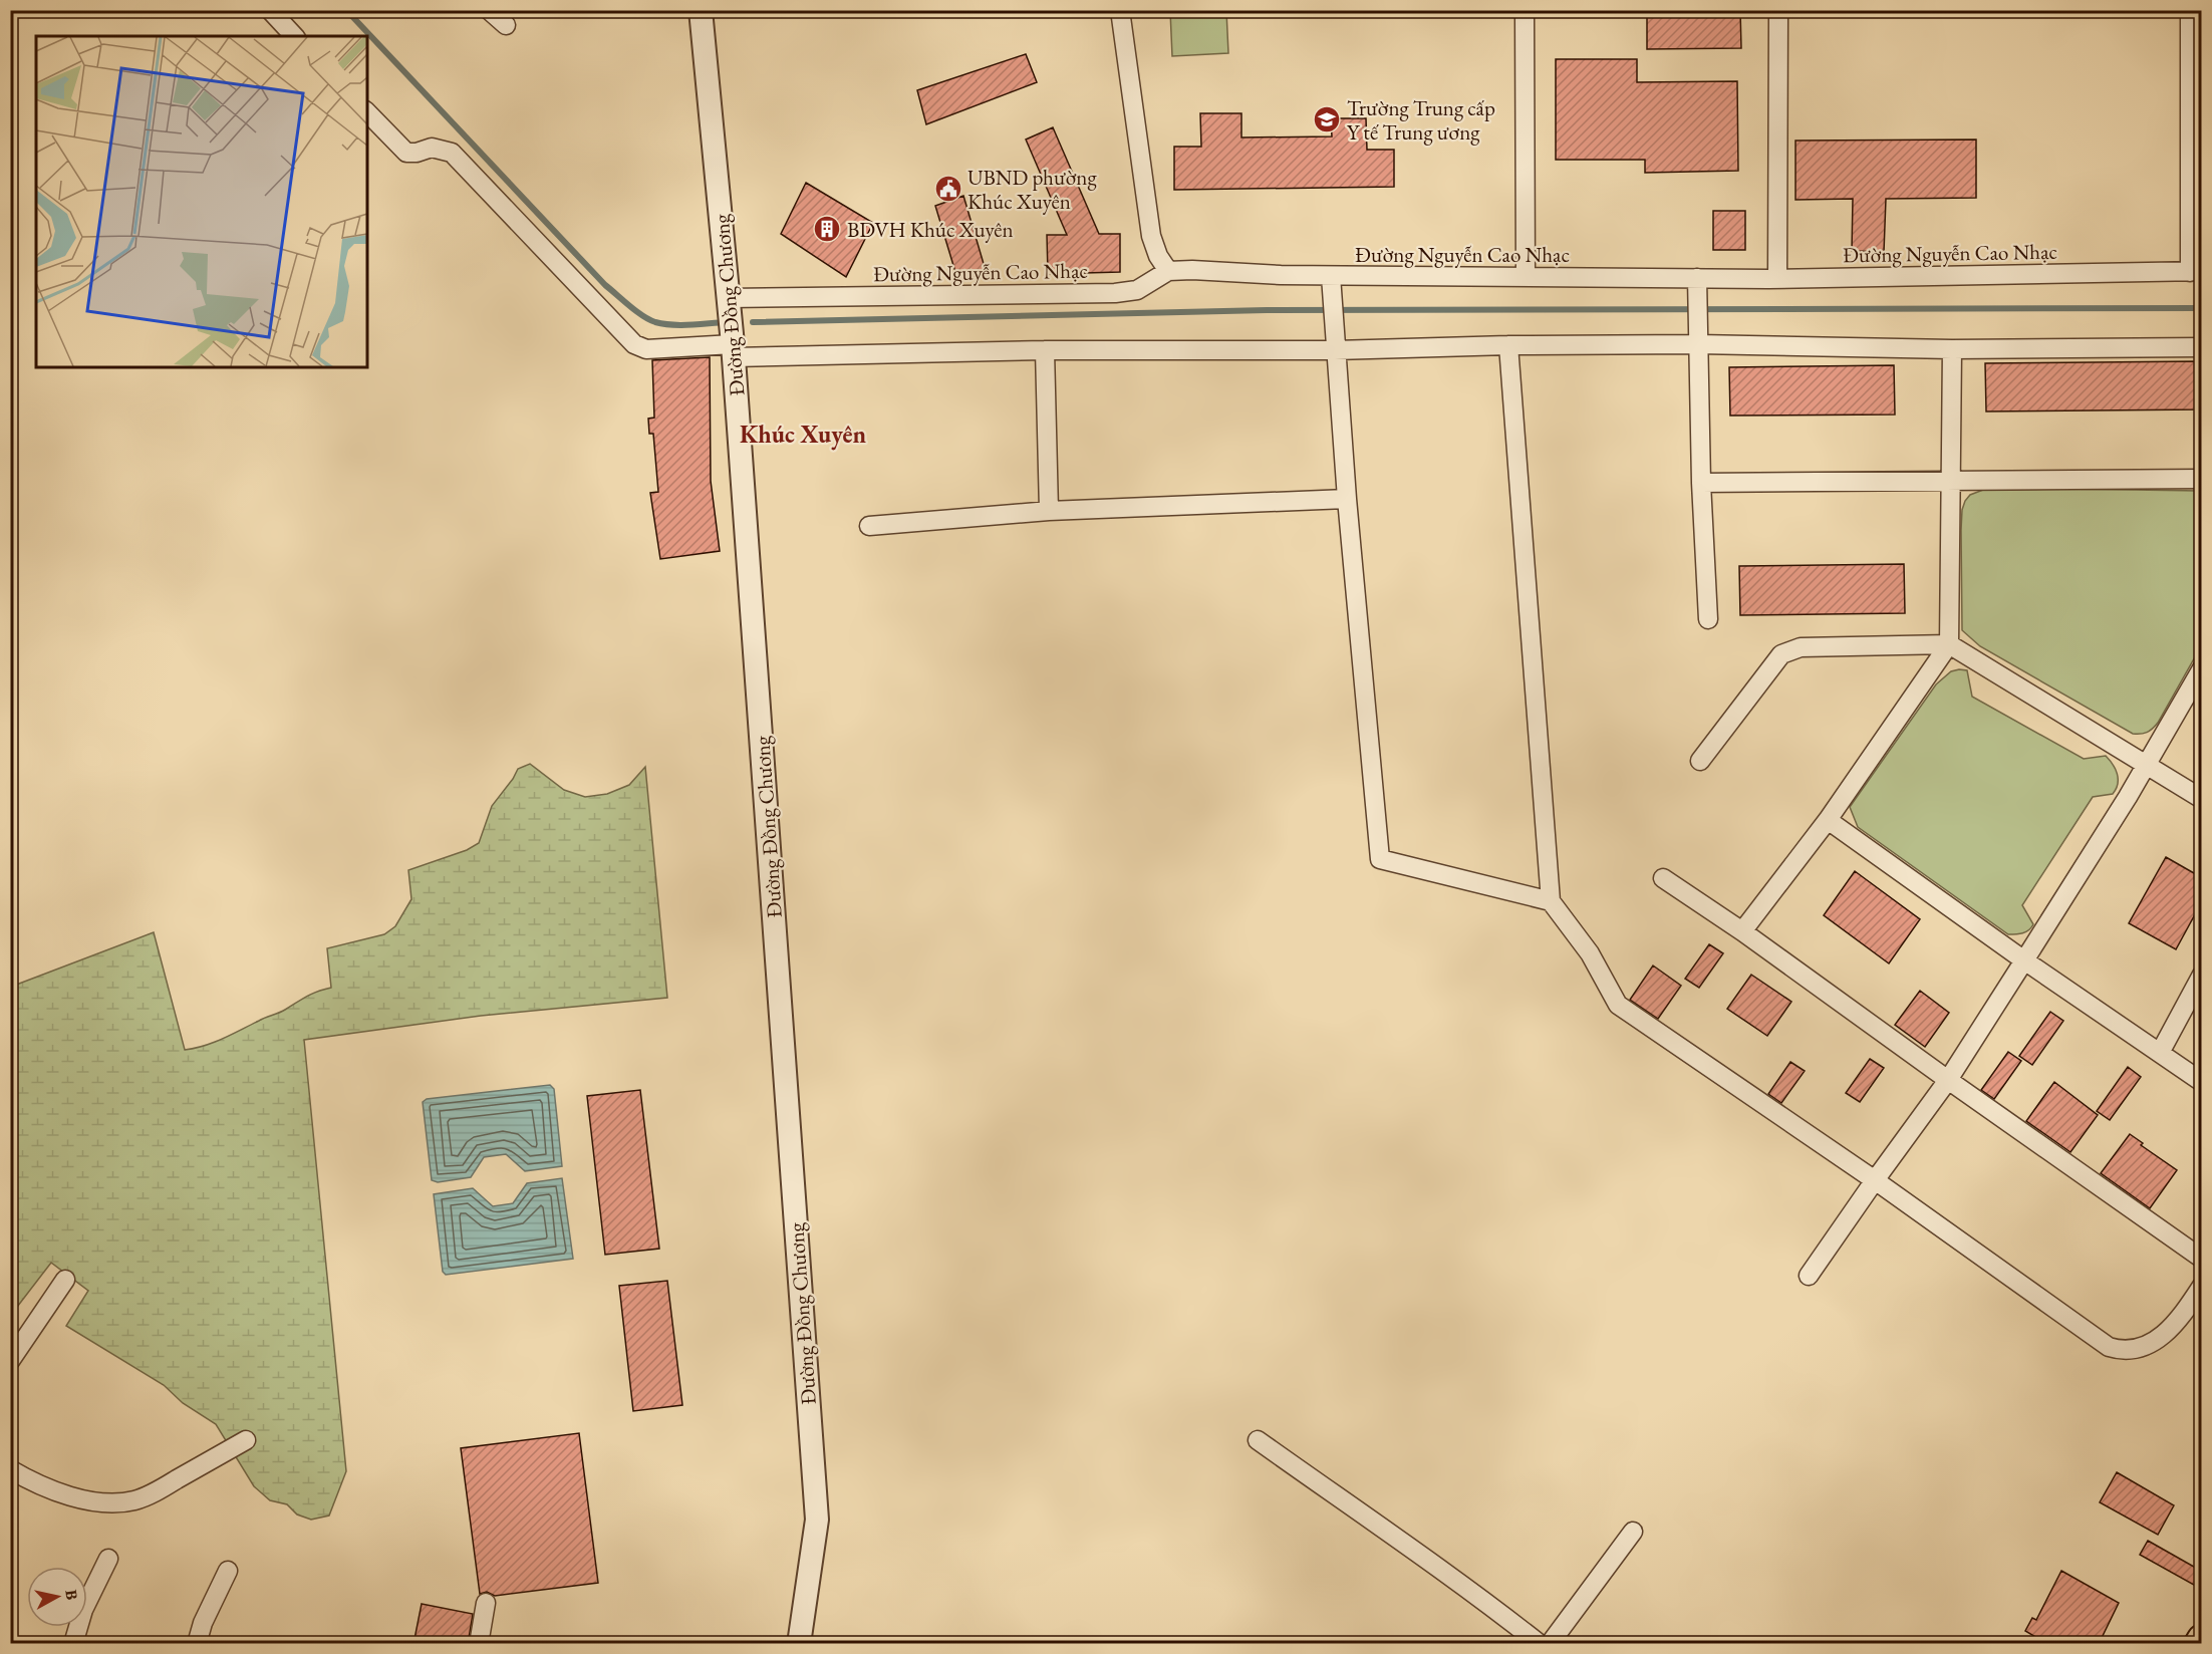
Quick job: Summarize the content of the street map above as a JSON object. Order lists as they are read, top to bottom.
{
  "streets": {
    "street": ["Đường Nguyễn Cao Nhạc", "Đường Đồng Chương"]
  },
  "crossings": [
    ["Đường Nguyễn Cao Nhạc", "Đường Đồng Chương"]
  ],
  "districts": ["Khúc Xuyên"],
  "places": {
    "school or university": ["Trường Trung cấp Y tế Trung ương"],
    "public building": ["UBND phường Khúc Xuyên"],
    "building": ["BDVH Khúc Xuyên"]
  },
  "north": "right"
}
